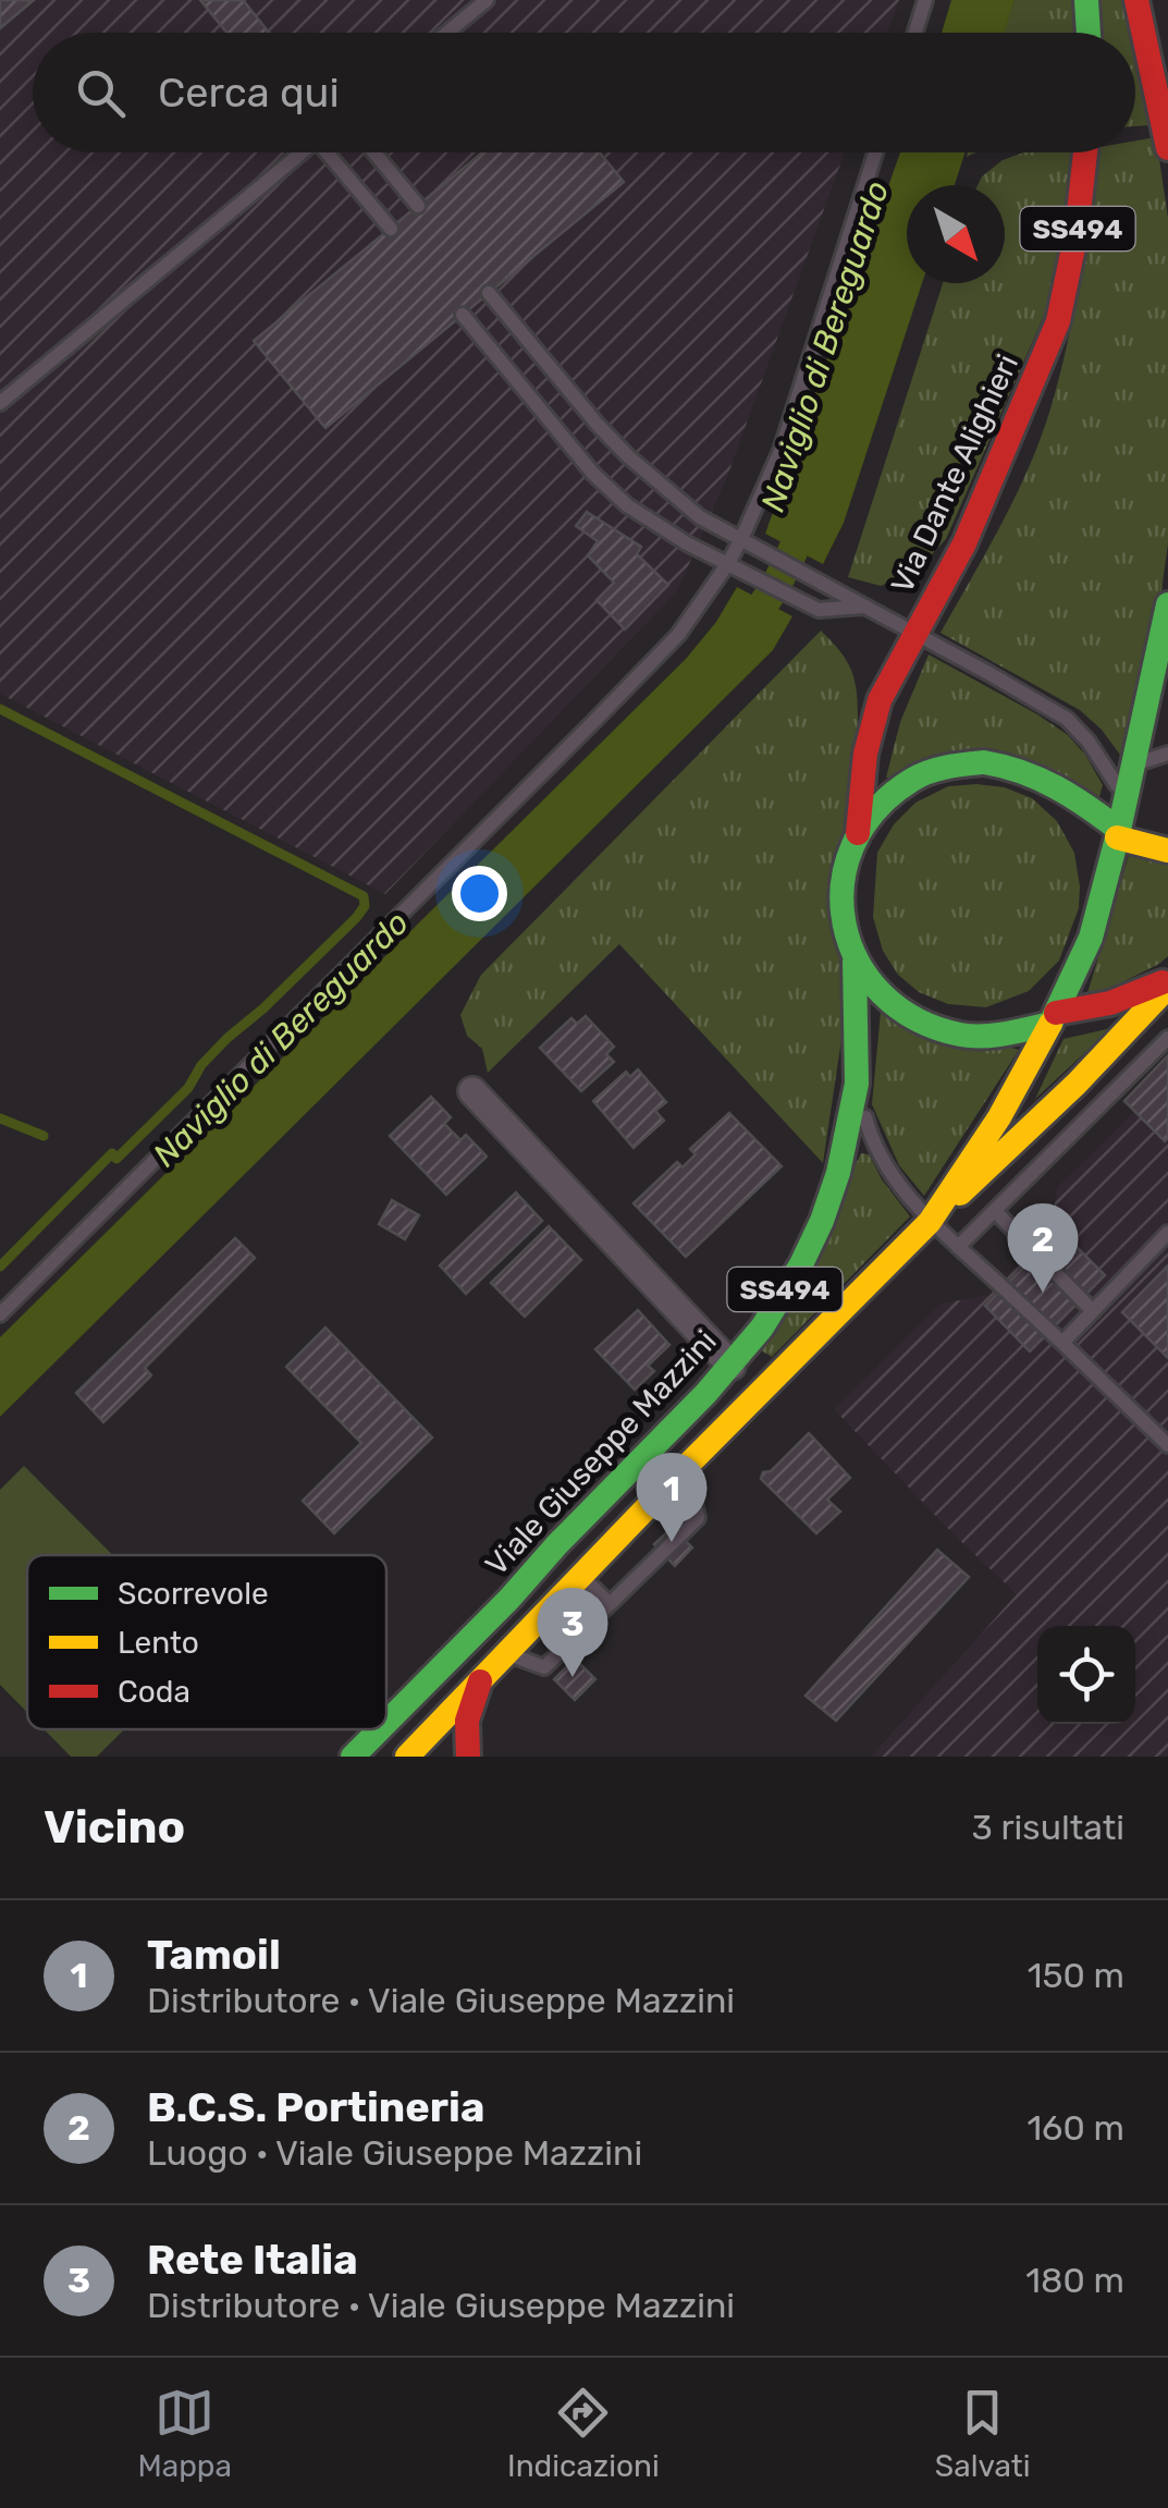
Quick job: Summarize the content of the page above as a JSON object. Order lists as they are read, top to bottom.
{
  "streets": {
    "main road": ["SS494", "Via Dante Alighieri", "Viale Giuseppe Mazzini"]
  },
  "crossings": [
    ["SS494", "Via Dante Alighieri"],
    ["SS494", "Viale Giuseppe Mazzini"],
    ["Via Dante Alighieri", "Viale Giuseppe Mazzini"]
  ],
  "water": ["Naviglio di Bereguardo"],
  "legend": ["Scorrevole", "Lento", "Coda"],
  "north": "bottom right",
  "page": {
    "search": "Cerca qui",
    "pins": ["2", "1", "3"],
    "heading": ["Vicino", "3 risultati"],
    "list": [
      {
        "mark": "1",
        "name": "Tamoil",
        "note": "Distributore · Viale Giuseppe Mazzini",
        "value": "150 m"
      },
      {
        "mark": "2",
        "name": "B.C.S. Portineria",
        "note": "Luogo · Viale Giuseppe Mazzini",
        "value": "160 m"
      },
      {
        "mark": "3",
        "name": "Rete Italia",
        "note": "Distributore · Viale Giuseppe Mazzini",
        "value": "180 m"
      }
    ],
    "nav": ["Mappa", "Indicazioni", "Salvati"]
  }
}
